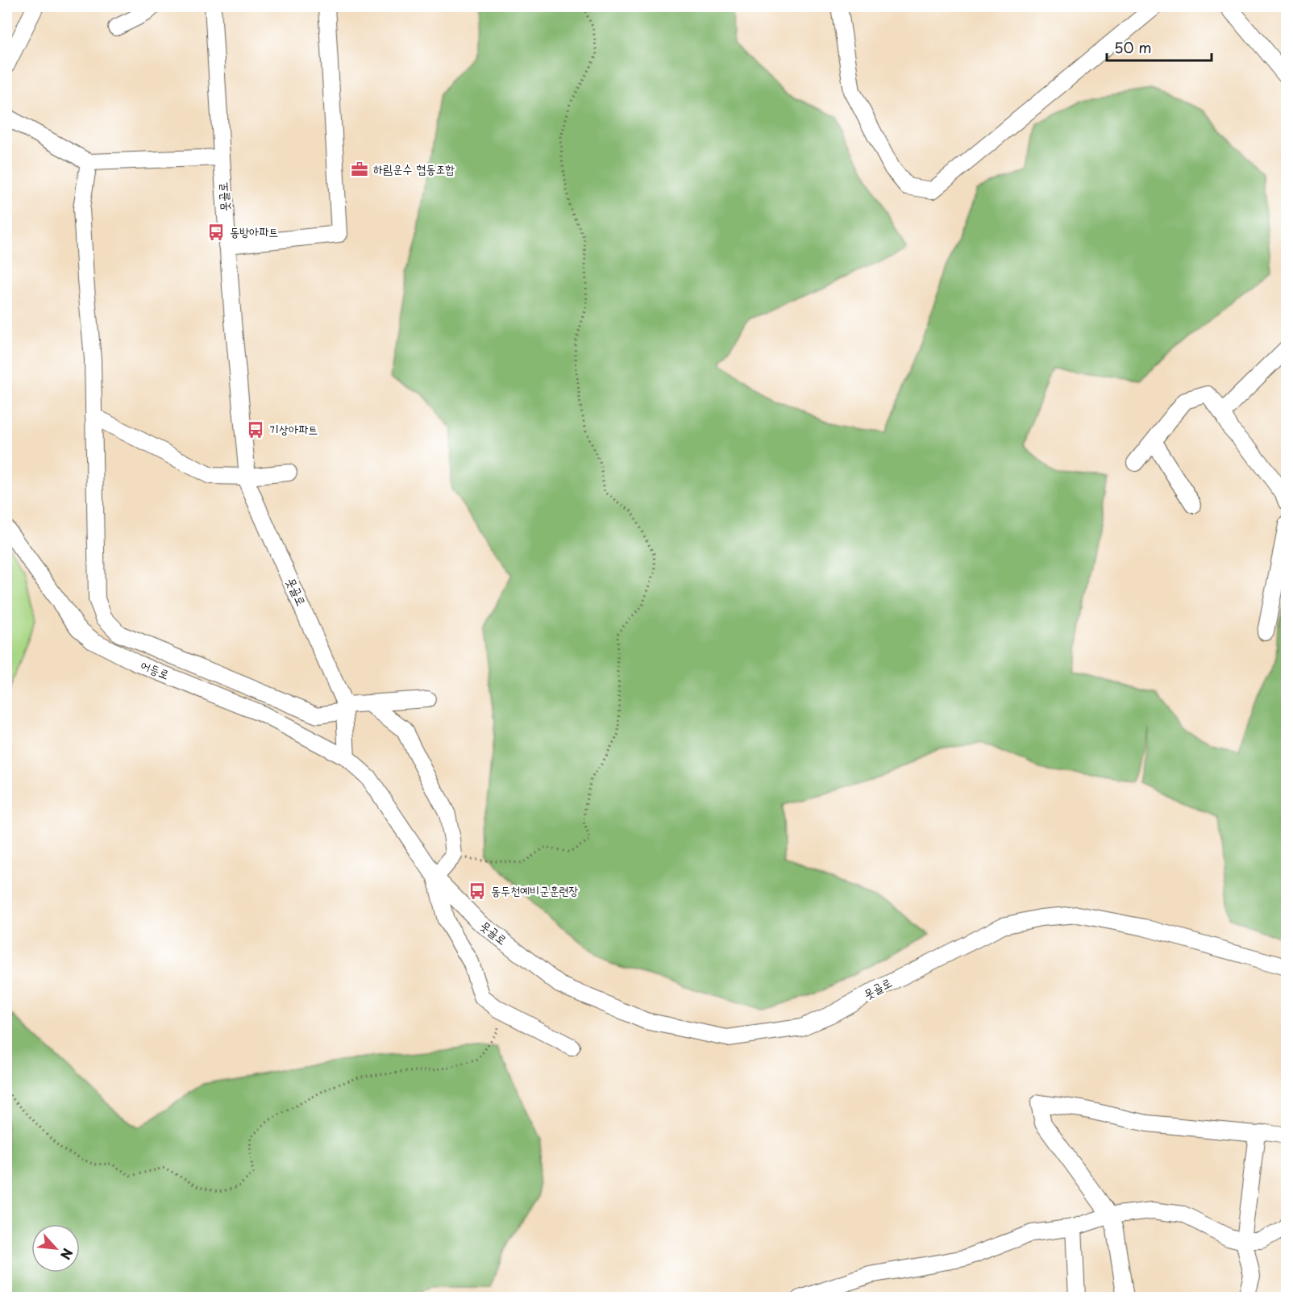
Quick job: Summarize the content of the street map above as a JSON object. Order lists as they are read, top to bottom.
{
  "streets": {
    "street": ["못골로", "어등로"]
  },
  "crossings": [
    ["못골로", "어등로"]
  ],
  "places": {
    "office": ["하림운수 협동조합"],
    "bus stop": ["동방아파트", "기상아파트", "동두천예비군훈련장"]
  },
  "scale_bar": "50 m",
  "north": "bottom right"
}
